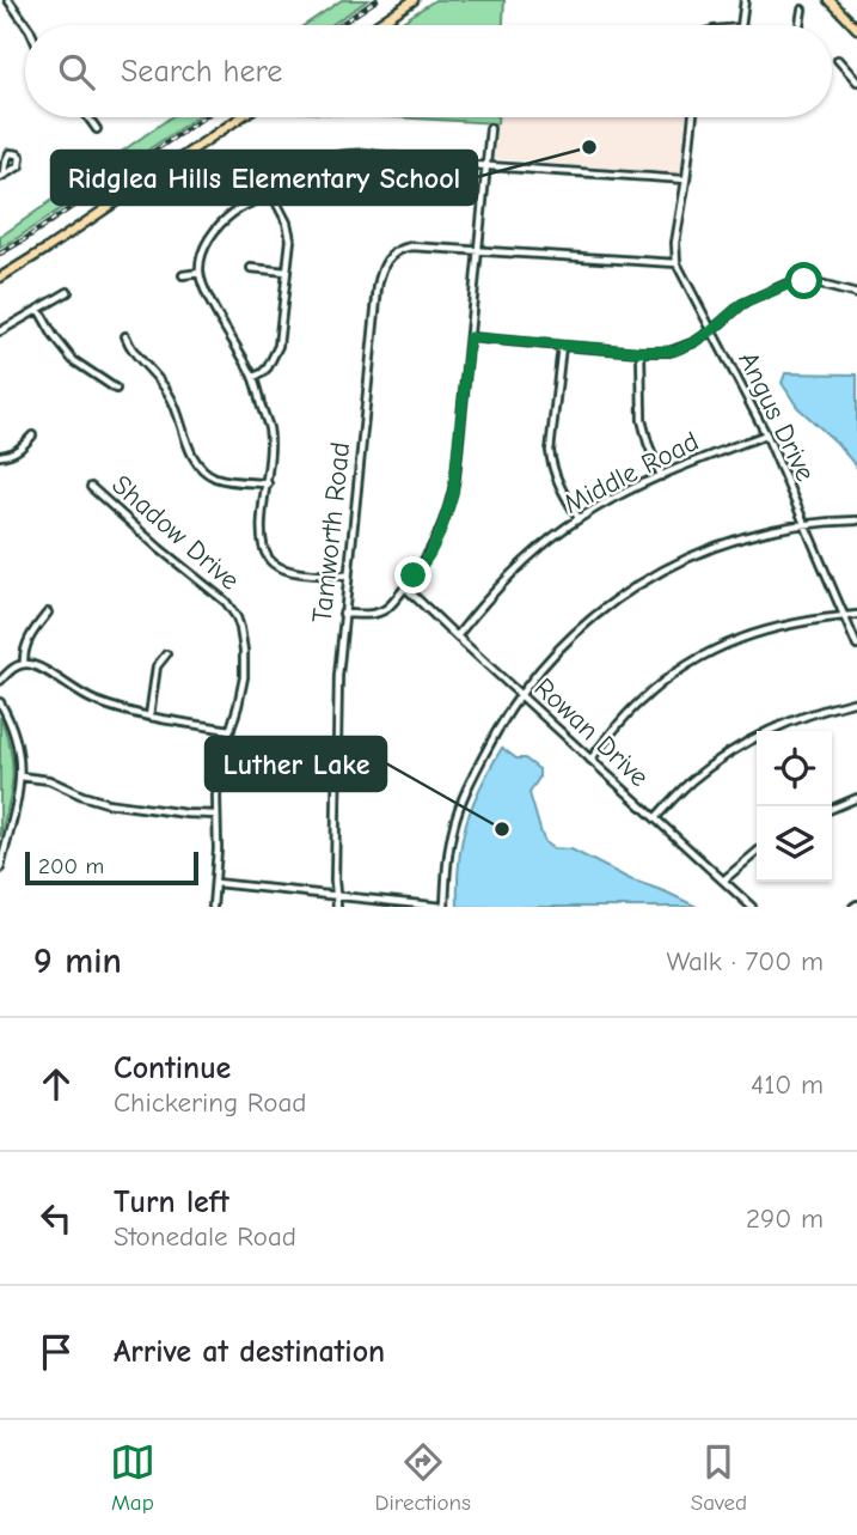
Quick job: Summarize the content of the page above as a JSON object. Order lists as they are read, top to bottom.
{
  "streets": {
    "street": [
      "Angus Drive",
      "Middle Road",
      "Shadow Drive",
      "Tamworth Road",
      "Rowan Drive"
    ]
  },
  "crossings": [
    ["Angus Drive", "Middle Road"],
    ["Angus Drive", "Tamworth Road"],
    ["Middle Road", "Rowan Drive"]
  ],
  "places": ["Ridglea Hills Elementary School", "Luther Lake"],
  "scale_bar": "200 m",
  "page": {
    "search": "Search here",
    "scale": "200 m",
    "heading": ["9 min", "Walk · 700 m"],
    "list": [
      ["Continue", "Chickering Road", "410 m"],
      ["Turn left", "Stonedale Road", "290 m"],
      "Arrive at destination"
    ],
    "nav": ["Map", "Directions", "Saved"]
  }
}
